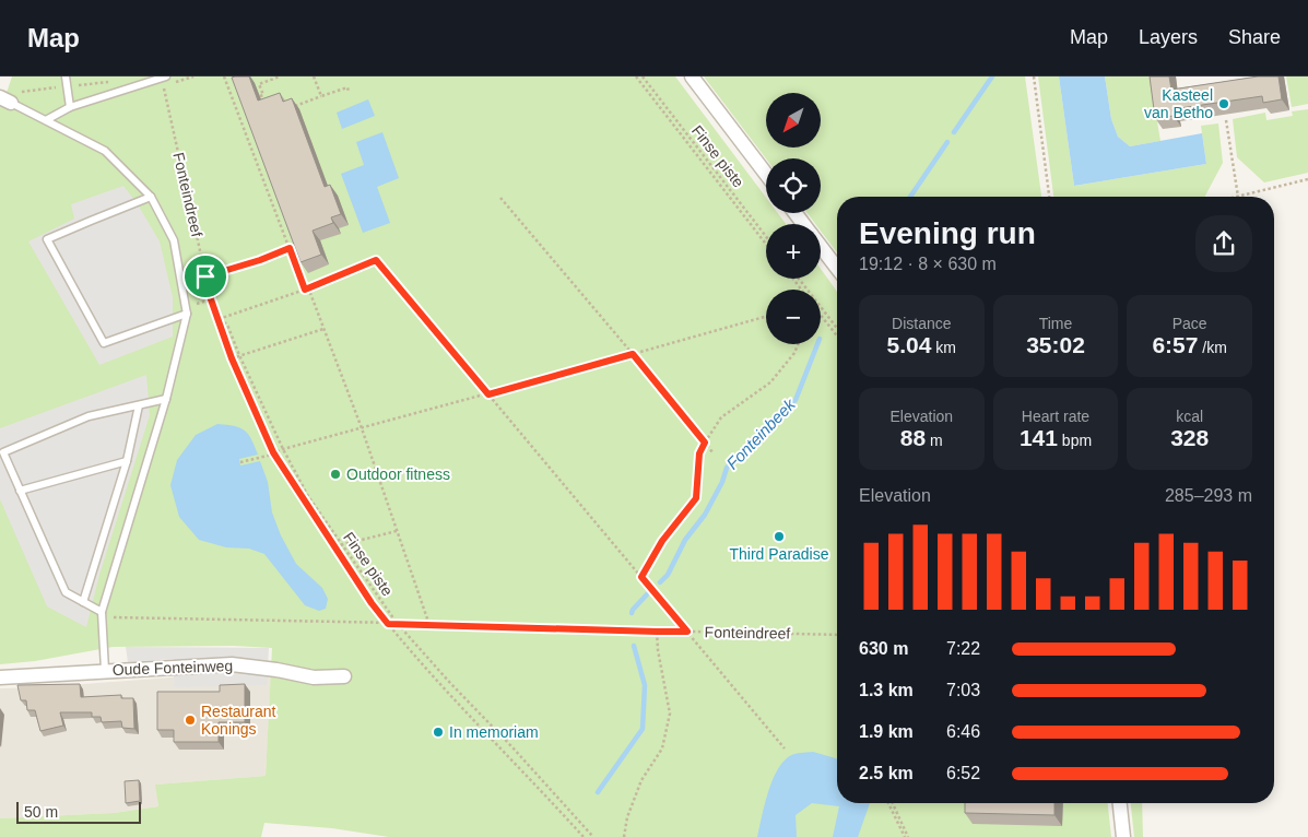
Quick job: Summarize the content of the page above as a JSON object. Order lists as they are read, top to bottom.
{
  "streets": {
    "street": ["Oude Fonteinweg"],
    "lane": ["Fonteindreef"],
    "path": ["Finse piste"]
  },
  "crossings": [
    ["Finse piste", "Fonteindreef"],
    ["Fonteindreef", "Oude Fonteinweg"]
  ],
  "water": ["Fonteinbeek"],
  "places": [
    "Kasteel van Betho",
    "Outdoor fitness",
    "Third Paradise",
    "Restaurant Konings",
    "In memoriam"
  ],
  "scale_bar": "50 m",
  "north": "bottom left",
  "page": {
    "header": "Map",
    "nav": ["Map", "Layers", "Share"],
    "map_buttons": ["+", "−"],
    "heading": ["Evening run", "19:12 · 8 × 630 m"],
    "stats": [
      ["Distance", "5.04 km"],
      ["Time", "35:02"],
      ["Pace", "6:57 /km"],
      ["Elevation", "88 m"],
      ["Heart rate", "141 bpm"],
      ["kcal", "328"]
    ],
    "chart": ["Elevation", "285–293 m"],
    "list": [
      {
        "name": "630 m",
        "note": "7:22"
      },
      {
        "name": "1.3 km",
        "note": "7:03"
      },
      {
        "name": "1.9 km",
        "note": "6:46"
      },
      {
        "name": "2.5 km",
        "note": "6:52"
      }
    ],
    "scale": "50 m"
  }
}
